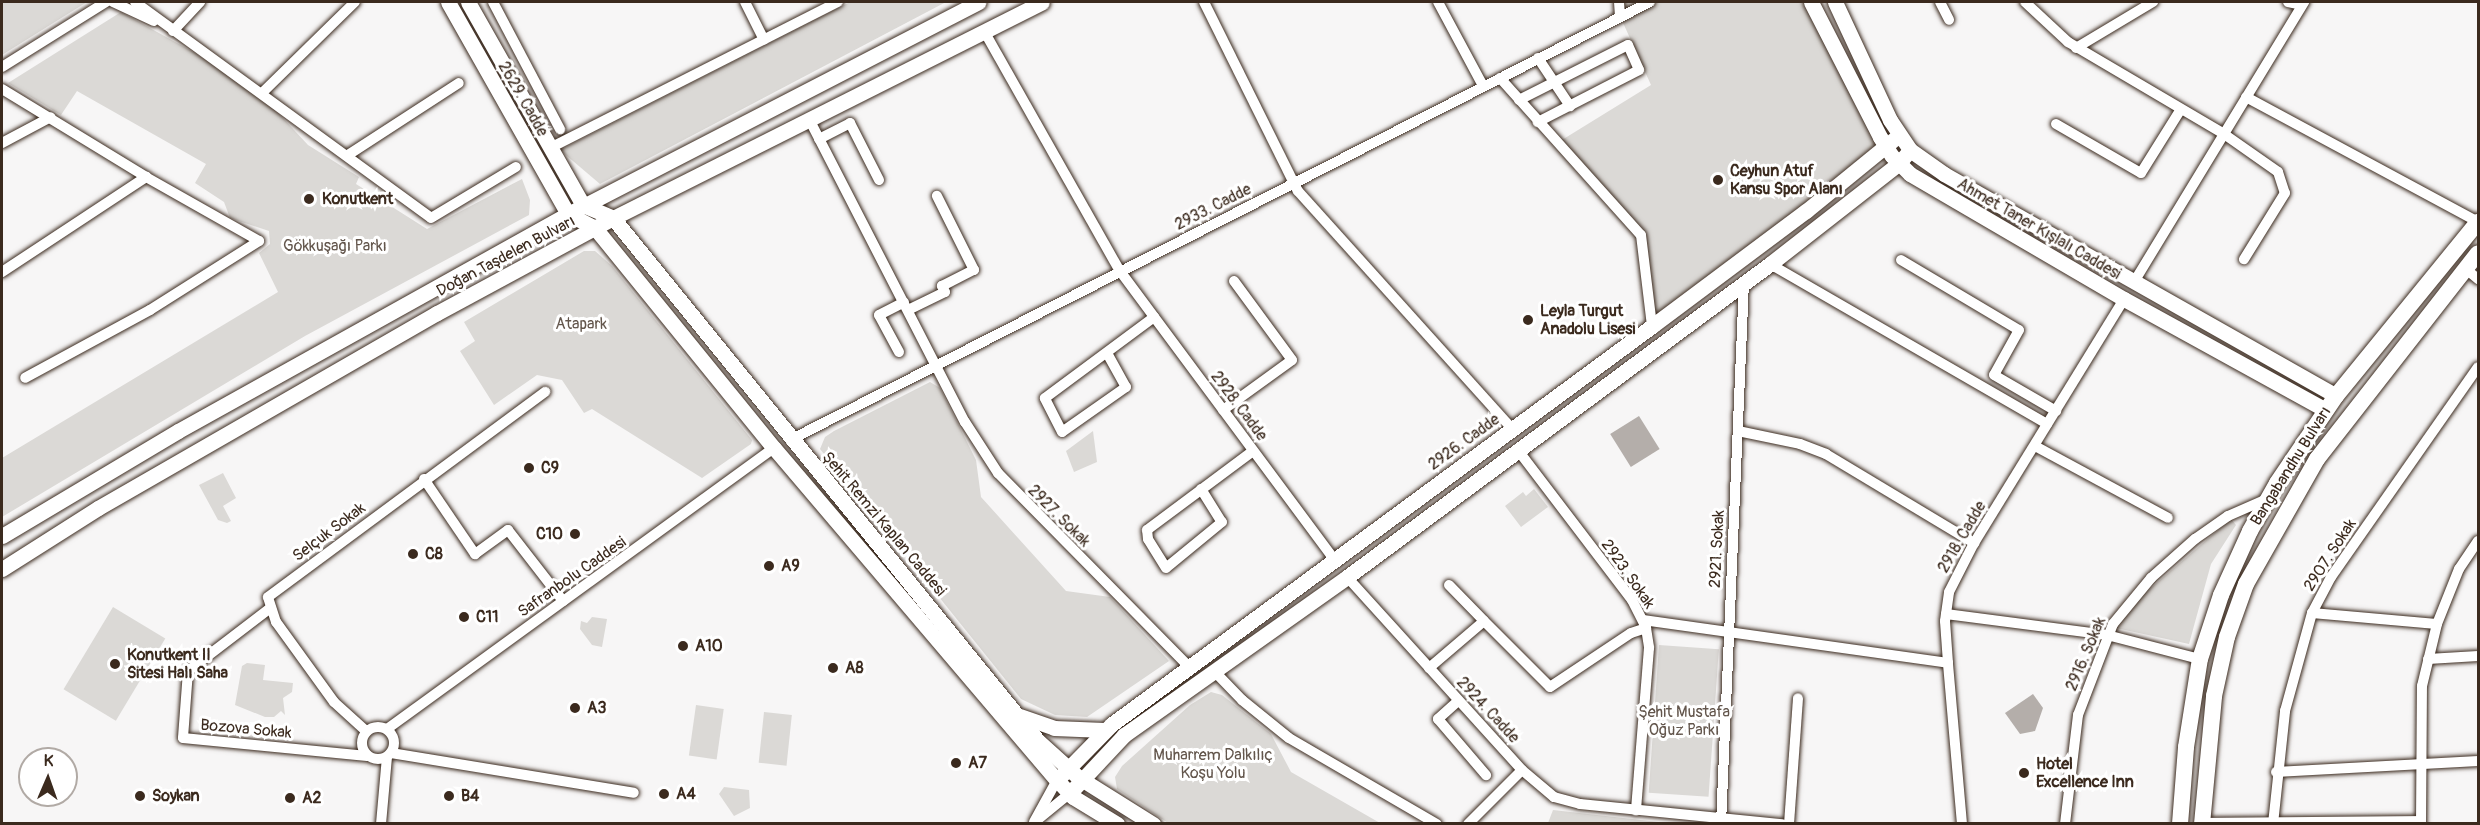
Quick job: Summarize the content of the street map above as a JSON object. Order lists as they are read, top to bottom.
{
  "streets": {
    "main road": [
      "2629. Cadde",
      "Ahmet Taner Kışlalı Caddesi",
      "Doğan Taşdelen Bulvarı",
      "2926. Cadde",
      "Bangabandhu Bulvarı",
      "Şehit Remzi Kaplan Caddesi"
    ],
    "street": [
      "2933. Cadde",
      "2928. Cadde",
      "2927. Sokak",
      "Selçuk Sokak",
      "2918. Cadde",
      "2921. Sokak",
      "2907. Sokak",
      "2923. Sokak",
      "Safranbolu Caddesi",
      "2916. Sokak",
      "2924. Cadde",
      "Bozova Sokak"
    ]
  },
  "crossings": [
    ["2629. Cadde", "Doğan Taşdelen Bulvarı"],
    ["2933. Cadde", "2928. Cadde"],
    ["2933. Cadde", "2927. Sokak"],
    ["2933. Cadde", "Şehit Remzi Kaplan Caddesi"],
    ["Ahmet Taner Kışlalı Caddesi", "2926. Cadde"],
    ["Ahmet Taner Kışlalı Caddesi", "Bangabandhu Bulvarı"],
    ["Ahmet Taner Kışlalı Caddesi", "2918. Cadde"],
    ["Doğan Taşdelen Bulvarı", "2928. Cadde"],
    ["Doğan Taşdelen Bulvarı", "2927. Sokak"],
    ["Doğan Taşdelen Bulvarı", "Şehit Remzi Kaplan Caddesi"],
    ["2928. Cadde", "2926. Cadde"],
    ["2926. Cadde", "2927. Sokak"],
    ["2926. Cadde", "Şehit Remzi Kaplan Caddesi"],
    ["Bangabandhu Bulvarı", "2916. Sokak"],
    ["Şehit Remzi Kaplan Caddesi", "Safranbolu Caddesi"],
    ["Selçuk Sokak", "Bozova Sokak"],
    ["2921. Sokak", "2924. Cadde"],
    ["2923. Sokak", "2924. Cadde"],
    ["Safranbolu Caddesi", "Bozova Sokak"]
  ],
  "parks": [
    "Gökkuşağı Parkı",
    "Atapark",
    "Şehit Mustafa Oğuz Parkı",
    "Muharrem Dalkılıç Koşu Yolu"
  ],
  "places": [
    "Ceyhun Atuf Kansu Spor Alanı",
    "Konutkent",
    "Leyla Turgut Anadolu Lisesi",
    "C9",
    "C10",
    "C8",
    "A9",
    "C11",
    "A10",
    "Konutkent II Sitesi Halı Saha",
    "A8",
    "A3",
    "A7",
    "Hotel Excellence Inn",
    "A4",
    "Soykan",
    "B4",
    "A2"
  ],
  "north": "top"
}
